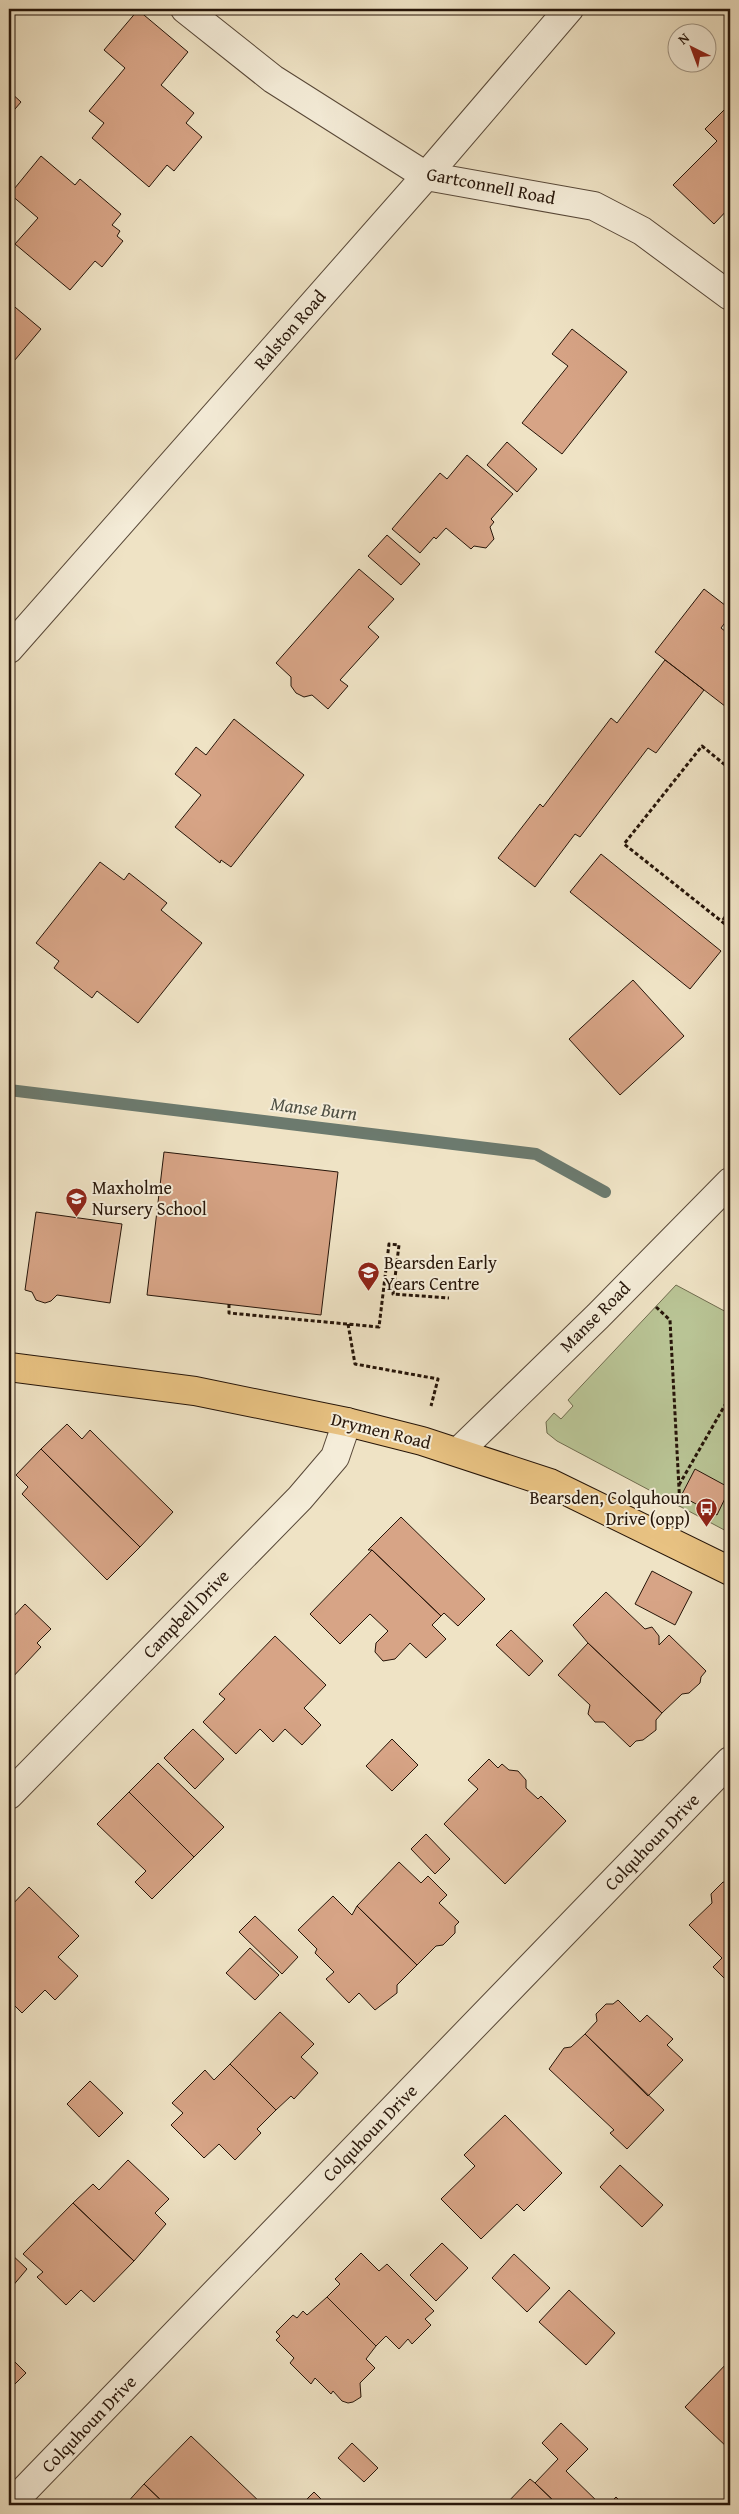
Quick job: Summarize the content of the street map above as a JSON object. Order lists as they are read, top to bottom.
{
  "streets": {
    "main road": ["Drymen Road"],
    "street": [
      "Gartconnell Road",
      "Ralston Road",
      "Manse Road",
      "Campbell Drive",
      "Colquhoun Drive"
    ]
  },
  "crossings": [
    ["Gartconnell Road", "Ralston Road"],
    ["Manse Road", "Drymen Road"],
    ["Drymen Road", "Campbell Drive"]
  ],
  "water": ["Manse Burn"],
  "places": {
    "school or university": ["Maxholme Nursery School", "Bearsden Early Years Centre"],
    "bus stop": ["Bearsden, Colquhoun Drive (opp)"]
  },
  "north": "top left"
}
